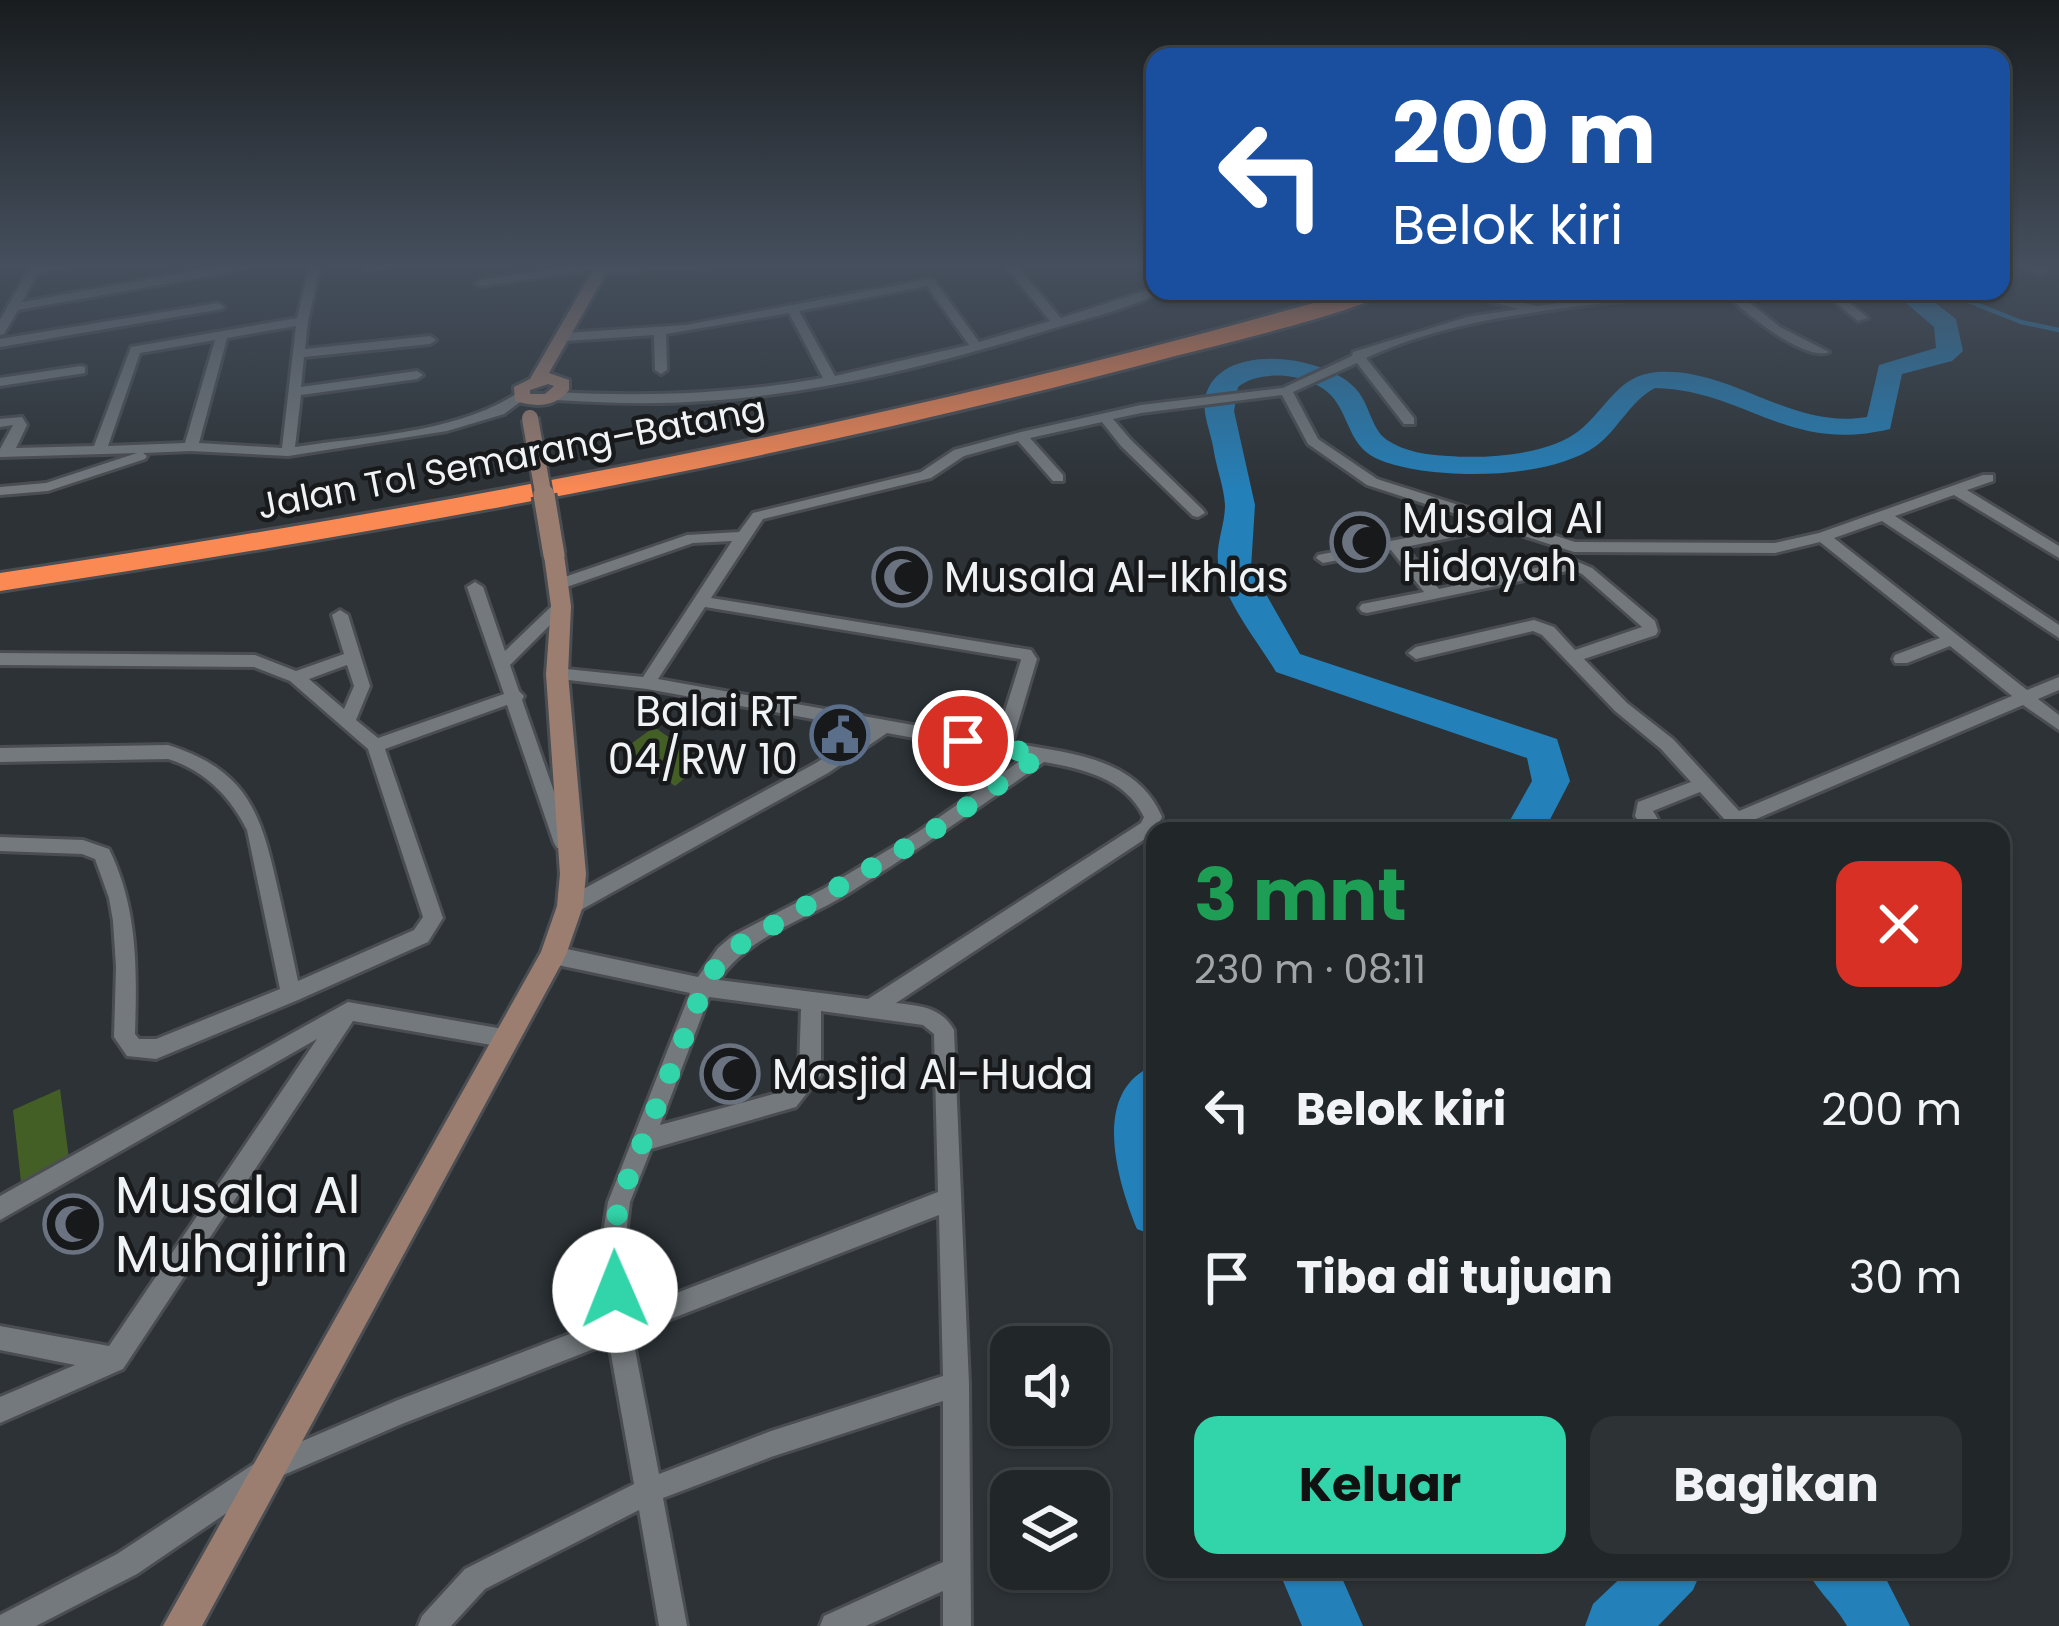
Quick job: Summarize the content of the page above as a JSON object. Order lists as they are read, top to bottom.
{
  "streets": {
    "highway": ["Jalan Tol Semarang–Batang"]
  },
  "places": {
    "mosque": [
      "Musala Al Hidayah",
      "Musala Al-Ikhlas",
      "Masjid Al-Huda",
      "Musala Al Muhajirin"
    ],
    "public building": ["Balai RT 04/RW 10"]
  },
  "page": {
    "turn": ["200 m", "Belok kiri"],
    "heading": ["3 mnt", "230 m · 08:11"],
    "list": [
      {
        "name": "Belok kiri",
        "value": "200 m"
      },
      {
        "name": "Tiba di tujuan",
        "value": "30 m"
      }
    ],
    "buttons": ["Keluar", "Bagikan"]
  }
}
